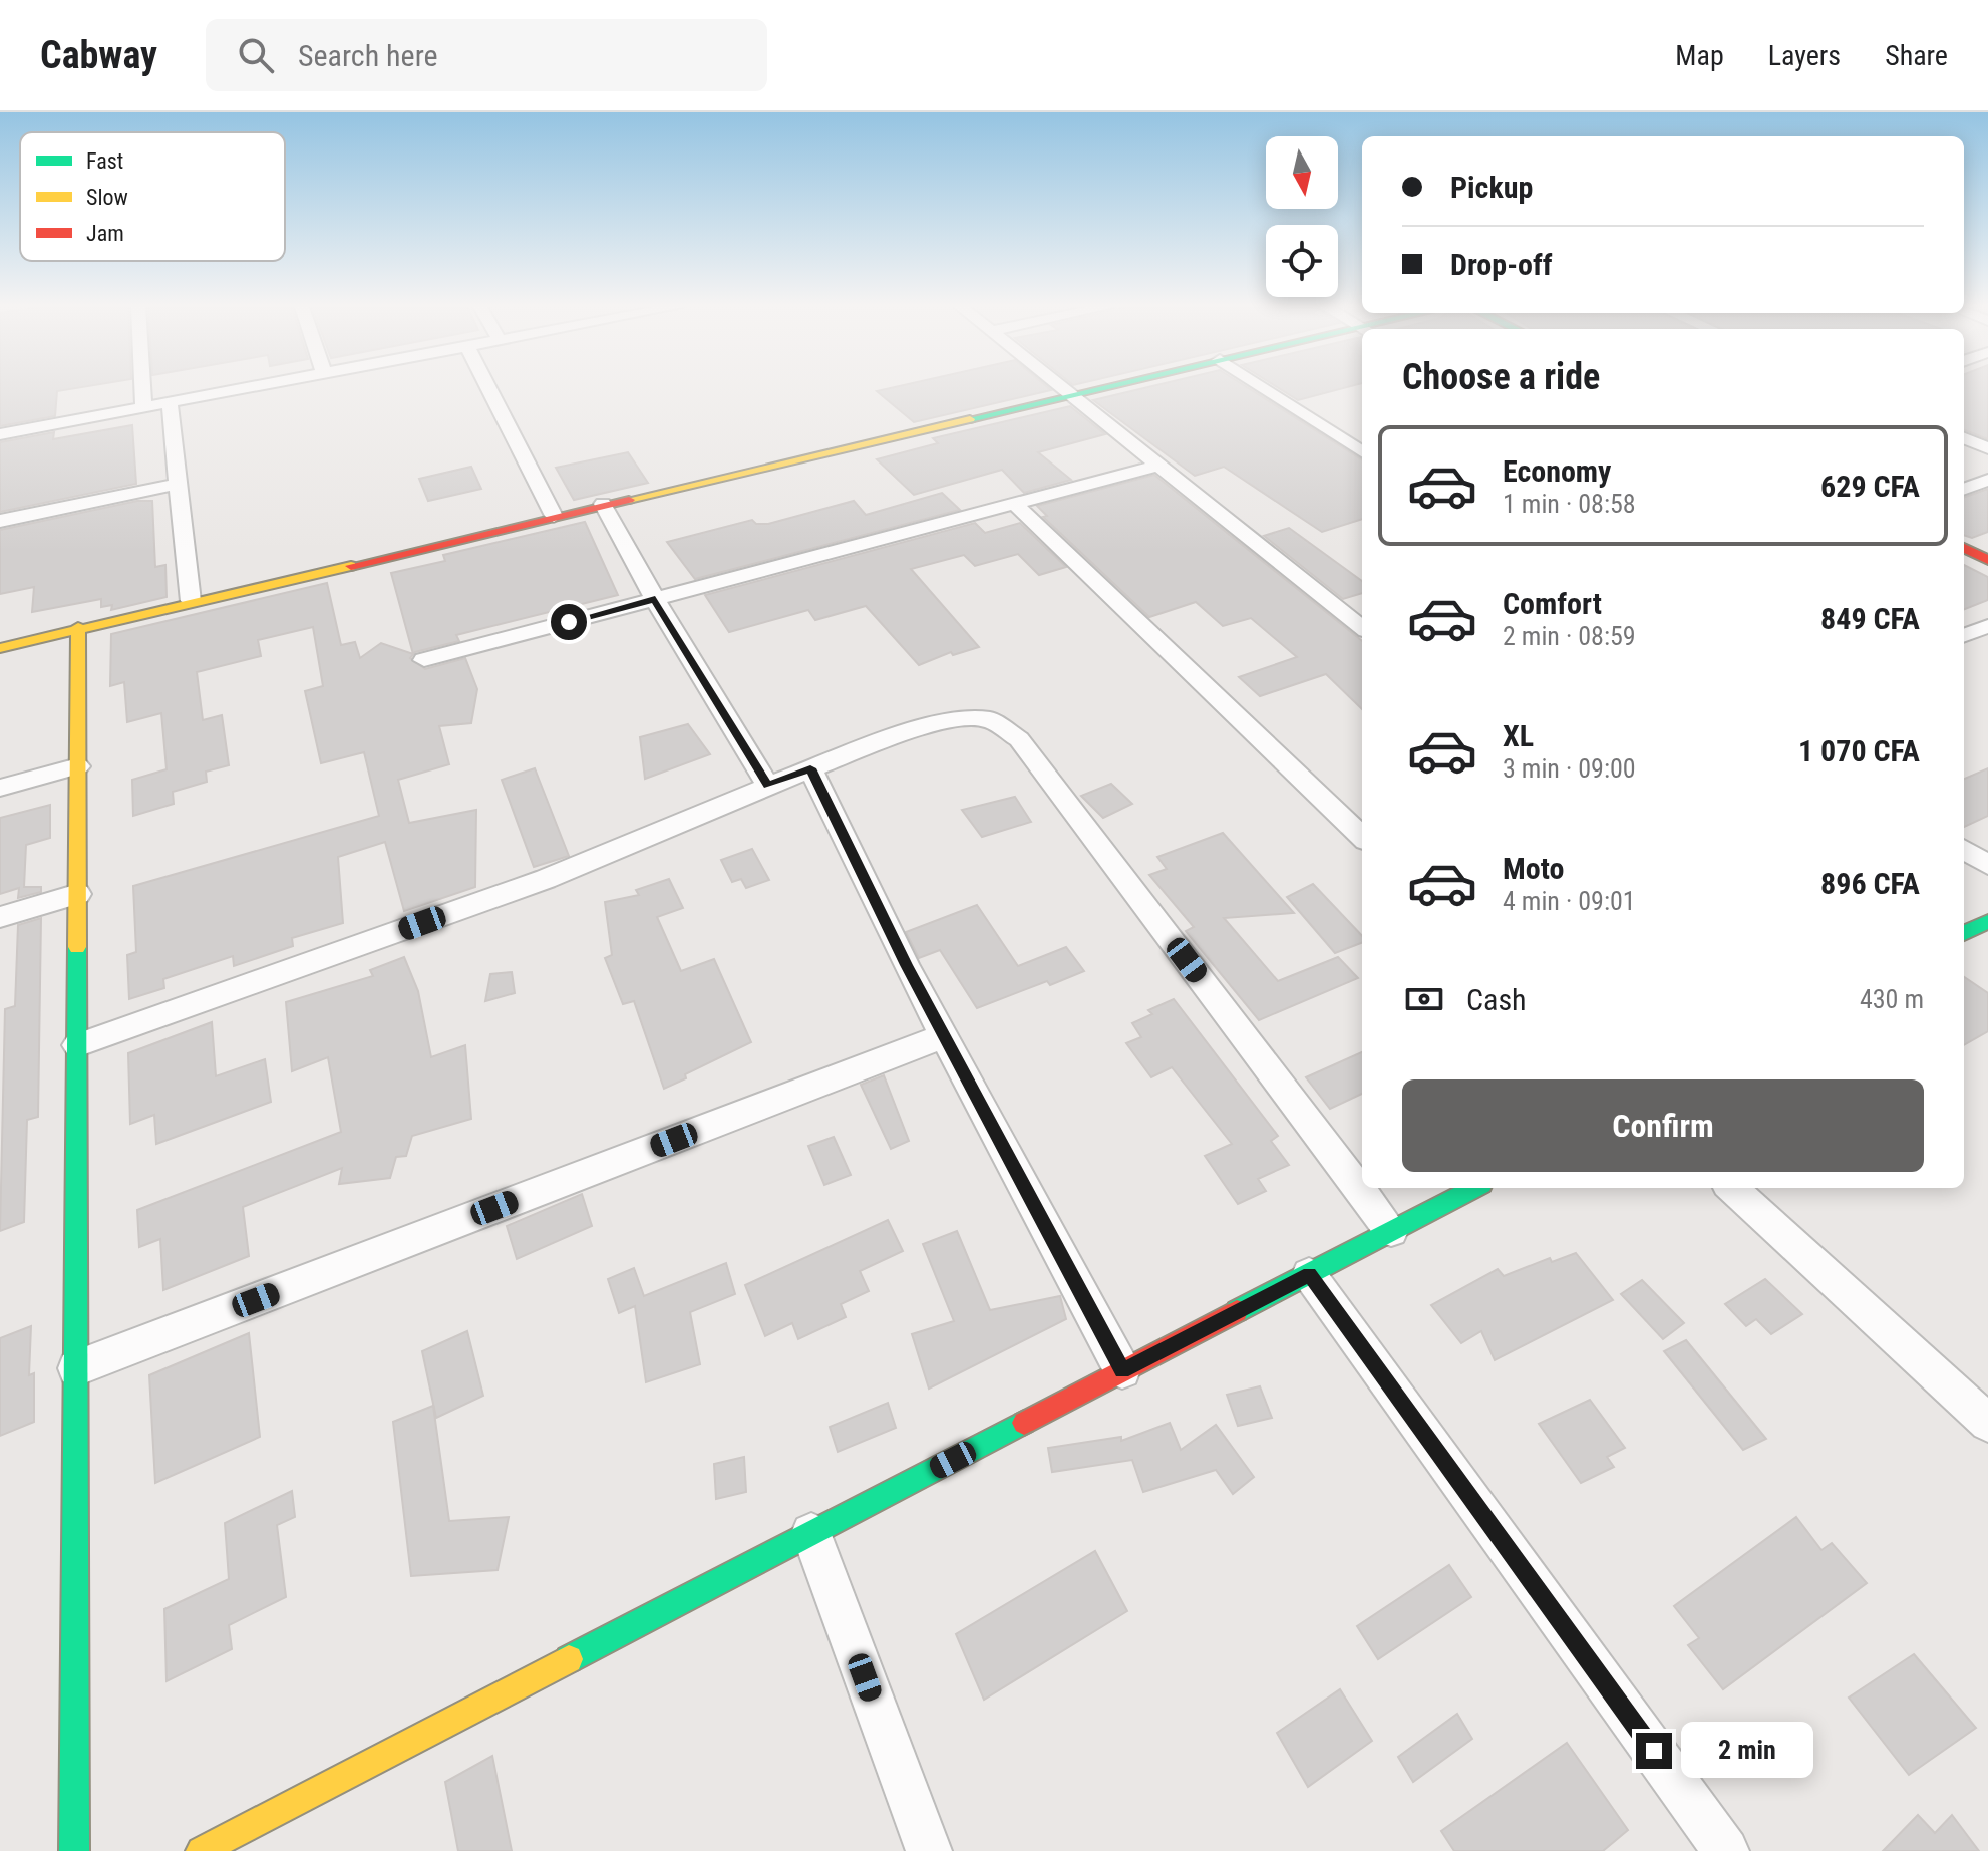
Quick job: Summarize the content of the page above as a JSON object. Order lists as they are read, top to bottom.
{
  "legend": ["Fast", "Slow", "Jam"],
  "north": "bottom",
  "page": {
    "header": "Cabway",
    "search": "Search here",
    "nav": ["Map", "Layers", "Share"],
    "banner": ["Pickup", "Drop-off"],
    "heading": "Choose a ride",
    "list": [
      {
        "name": "Economy",
        "note": "1 min · 08:58",
        "value": "629 CFA"
      },
      {
        "name": "Comfort",
        "note": "2 min · 08:59",
        "value": "849 CFA"
      },
      {
        "name": "XL",
        "note": "3 min · 09:00",
        "value": "1 070 CFA"
      },
      {
        "name": "Moto",
        "note": "4 min · 09:01",
        "value": "896 CFA"
      }
    ],
    "pay": ["Cash", "430 m"],
    "buttons": "Confirm",
    "bubble": "2 min"
  }
}
